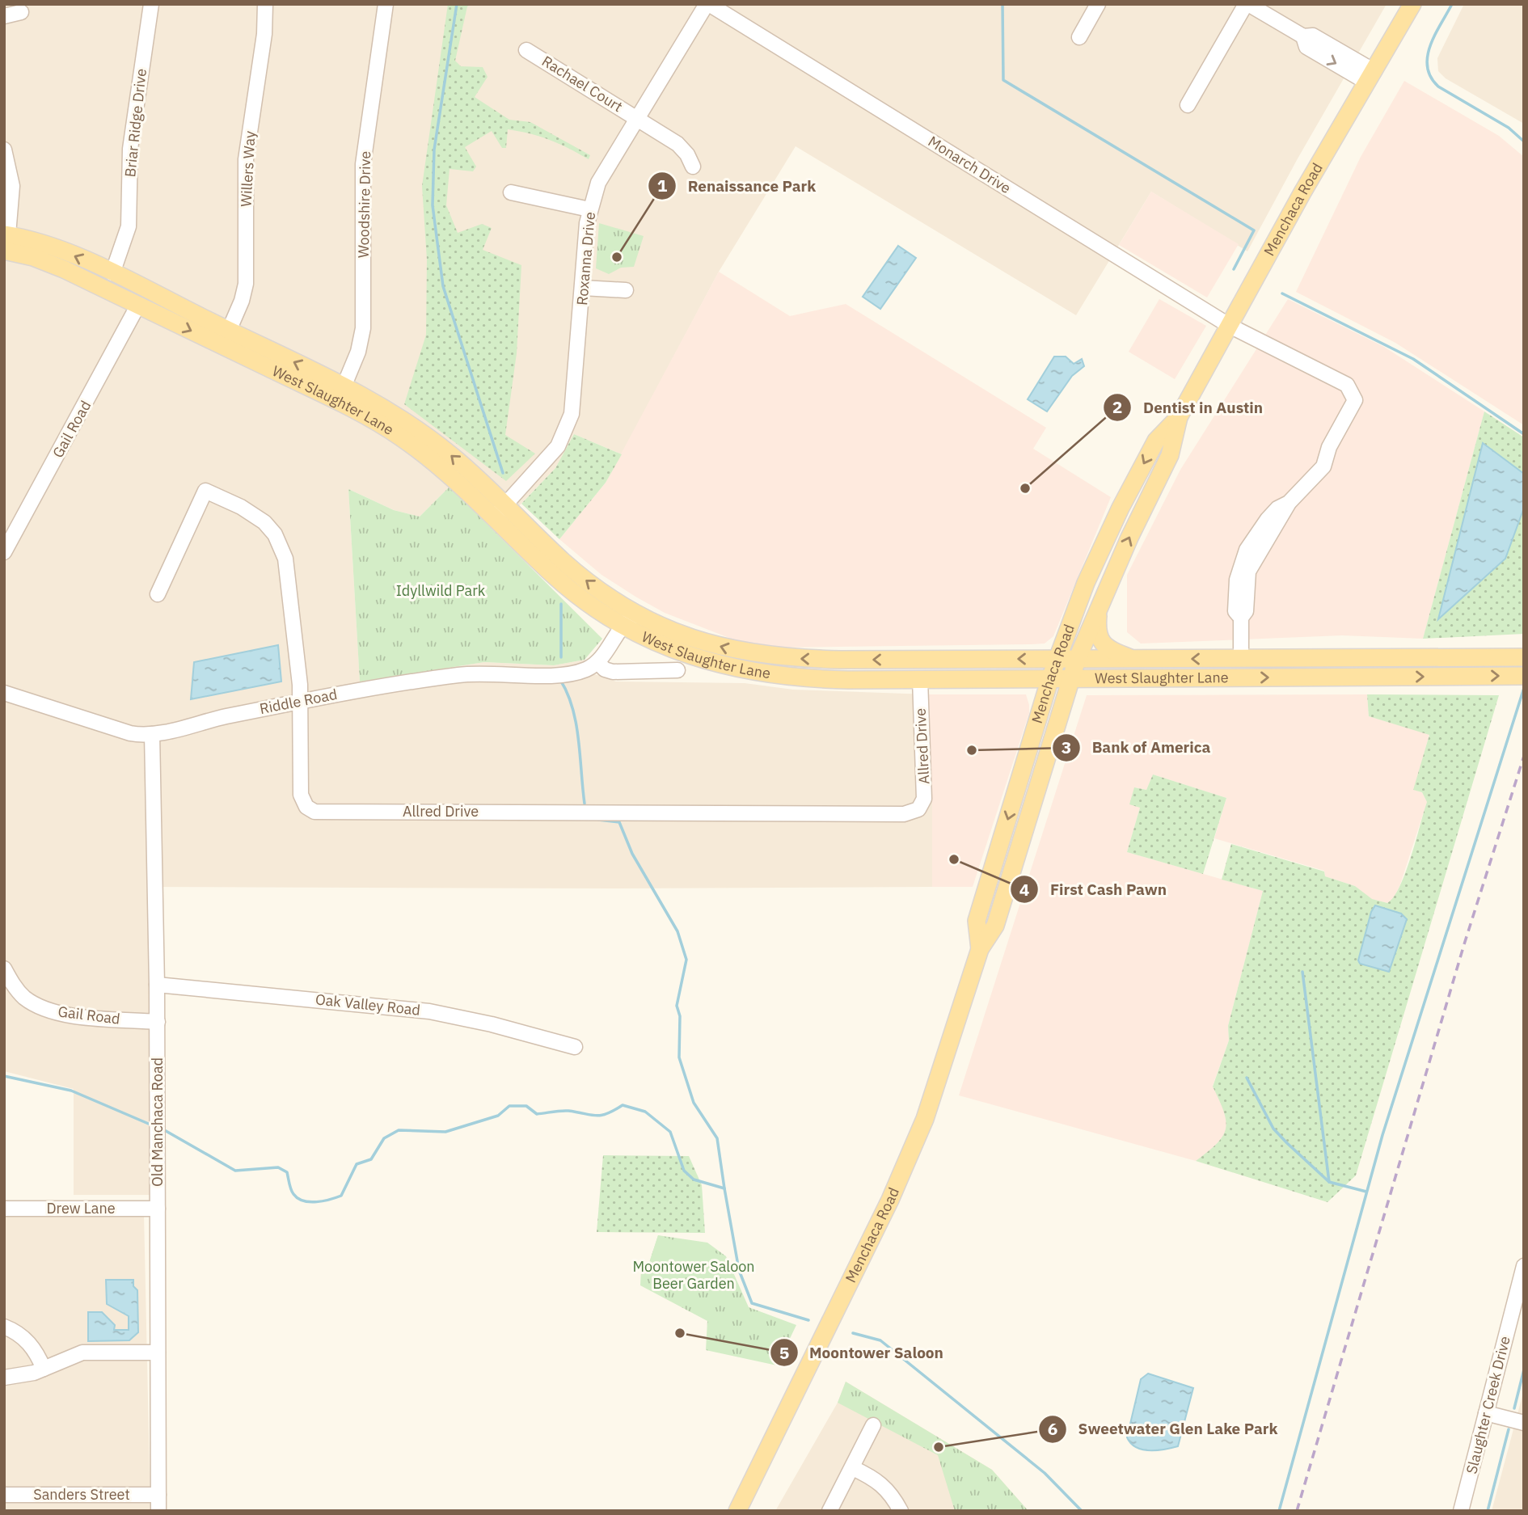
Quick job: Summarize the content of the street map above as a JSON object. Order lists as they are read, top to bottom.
{
  "streets": {
    "main road": ["Menchaca Road", "West Slaughter Lane"],
    "street": [
      "Rachael Court",
      "Briar Ridge Drive",
      "Monarch Drive",
      "Willers Way",
      "Woodshire Drive",
      "Roxanna Drive",
      "Gail Road",
      "Riddle Road",
      "Allred Drive",
      "Oak Valley Road",
      "Old Manchaca Road",
      "Drew Lane",
      "Slaughter Creek Drive",
      "Sanders Street"
    ]
  },
  "crossings": [
    ["Rachael Court", "Roxanna Drive"],
    ["Briar Ridge Drive", "West Slaughter Lane"],
    ["Monarch Drive", "Menchaca Road"],
    ["Monarch Drive", "Roxanna Drive"],
    ["Monarch Drive", "West Slaughter Lane"],
    ["Willers Way", "West Slaughter Lane"],
    ["Woodshire Drive", "West Slaughter Lane"],
    ["Menchaca Road", "West Slaughter Lane"],
    ["Roxanna Drive", "West Slaughter Lane"],
    ["West Slaughter Lane", "Gail Road"],
    ["West Slaughter Lane", "Allred Drive"],
    ["Gail Road", "Old Manchaca Road"],
    ["Riddle Road", "Allred Drive"],
    ["Riddle Road", "Old Manchaca Road"],
    ["Oak Valley Road", "Old Manchaca Road"],
    ["Old Manchaca Road", "Drew Lane"],
    ["Old Manchaca Road", "Sanders Street"]
  ],
  "parks": ["Idyllwild Park", "Moontower Saloon Beer Garden"],
  "places": [
    "Renaissance Park",
    "Dentist in Austin",
    "Bank of America",
    "First Cash Pawn",
    "Moontower Saloon",
    "Sweetwater Glen Lake Park"
  ]
}
